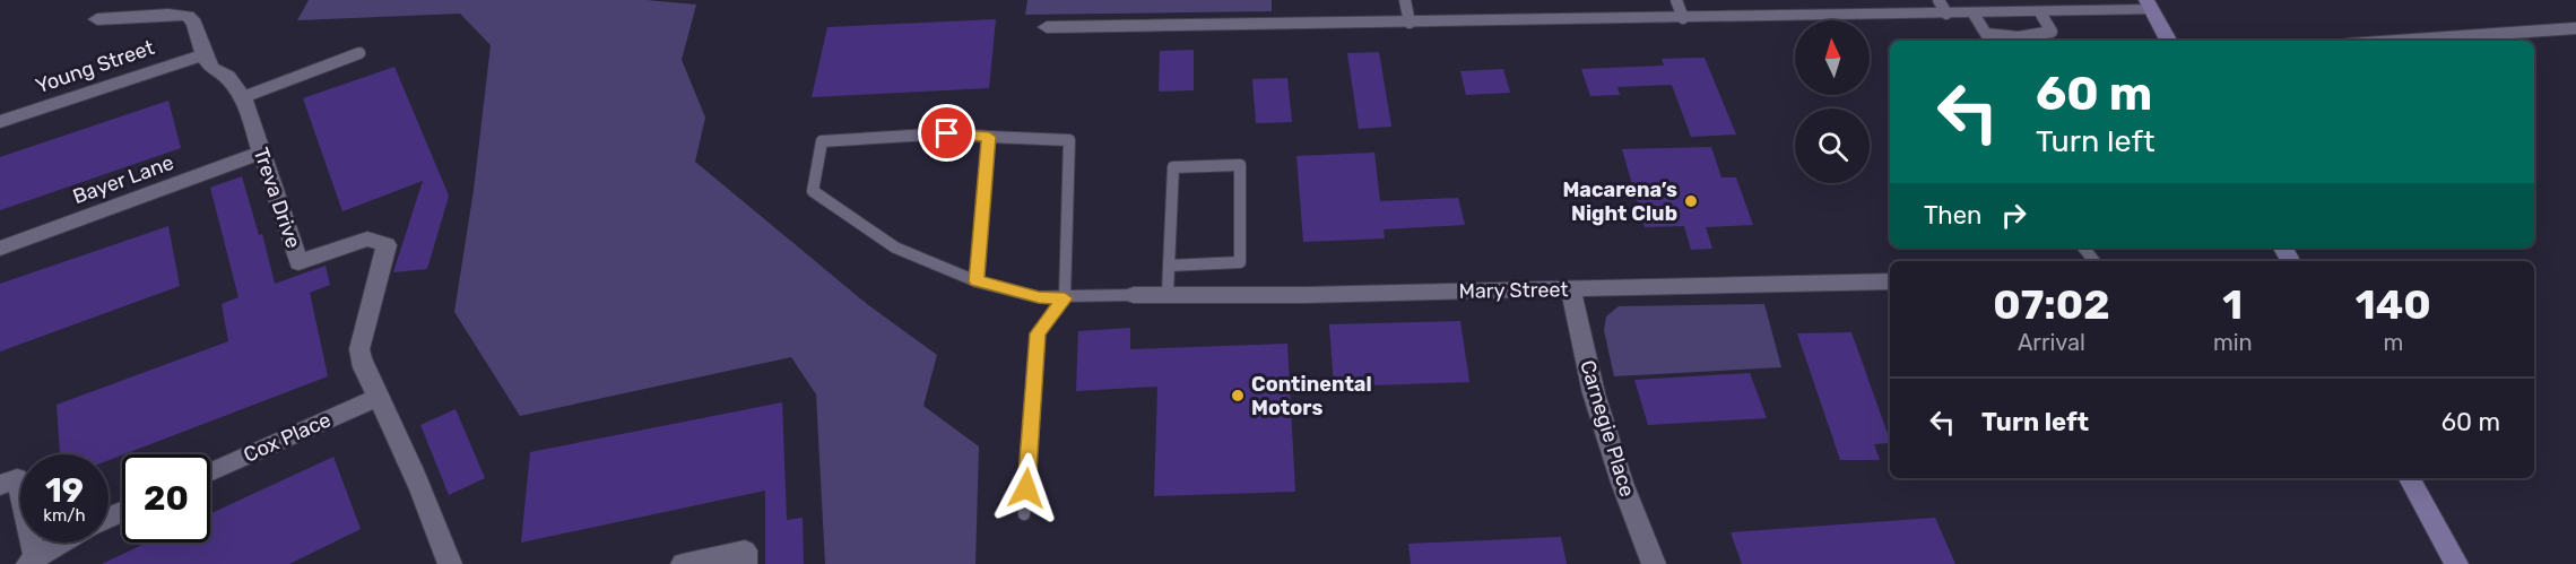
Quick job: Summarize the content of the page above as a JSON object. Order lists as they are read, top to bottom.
{
  "streets": {
    "street": [
      "Young Street",
      "Bayer Lane",
      "Treva Drive",
      "Mary Street",
      "Carnegie Place",
      "Cox Place"
    ]
  },
  "crossings": [
    ["Young Street", "Treva Drive"],
    ["Bayer Lane", "Treva Drive"],
    ["Treva Drive", "Cox Place"],
    ["Mary Street", "Carnegie Place"]
  ],
  "places": ["Macarena’s Night Club", "Continental Motors"],
  "north": "top",
  "page": {
    "turn": ["60 m", "Turn left"],
    "then": "Then",
    "eta": [
      "07:02",
      "Arrival",
      "1",
      "min",
      "140",
      "m"
    ],
    "list": [
      {
        "name": "Turn left",
        "value": "60 m"
      }
    ],
    "speed": "19 km/h",
    "limit": "20"
  }
}
